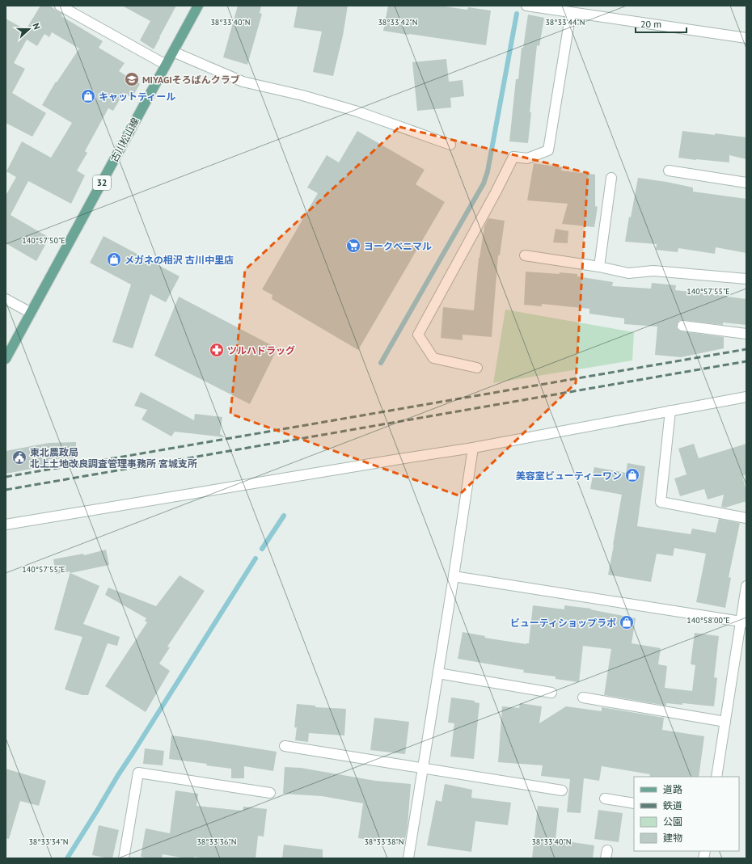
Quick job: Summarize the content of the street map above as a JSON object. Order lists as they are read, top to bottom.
{
  "streets": {
    "main road": ["古川松山線", "32"]
  },
  "places": {
    "school or university": ["MIYAGIそろばんクラブ"],
    "shop": [
      "キャットティール",
      "メガネの相沢 古川中里店",
      "美容室ビューティーワン",
      "ビューティショップラボ"
    ],
    "supermarket": ["ヨークベニマル"],
    "pharmacy": ["ツルハドラッグ"],
    "public building": ["東北農政局 北上土地改良調査管理事務所 宮城支所"]
  },
  "legend": [
    "道路",
    "鉄道",
    "公園",
    "建物"
  ],
  "scale_bar": "20 m",
  "north": "right",
  "coordinates": [
    "38°33'44\"N",
    "38°33'40\"N",
    "38°33'42\"N",
    "140°57'50\"E",
    "140°57'55\"E",
    "140°58'00\"E",
    "38°33'34\"N",
    "38°33'36\"N",
    "38°33'38\"N"
  ]
}
